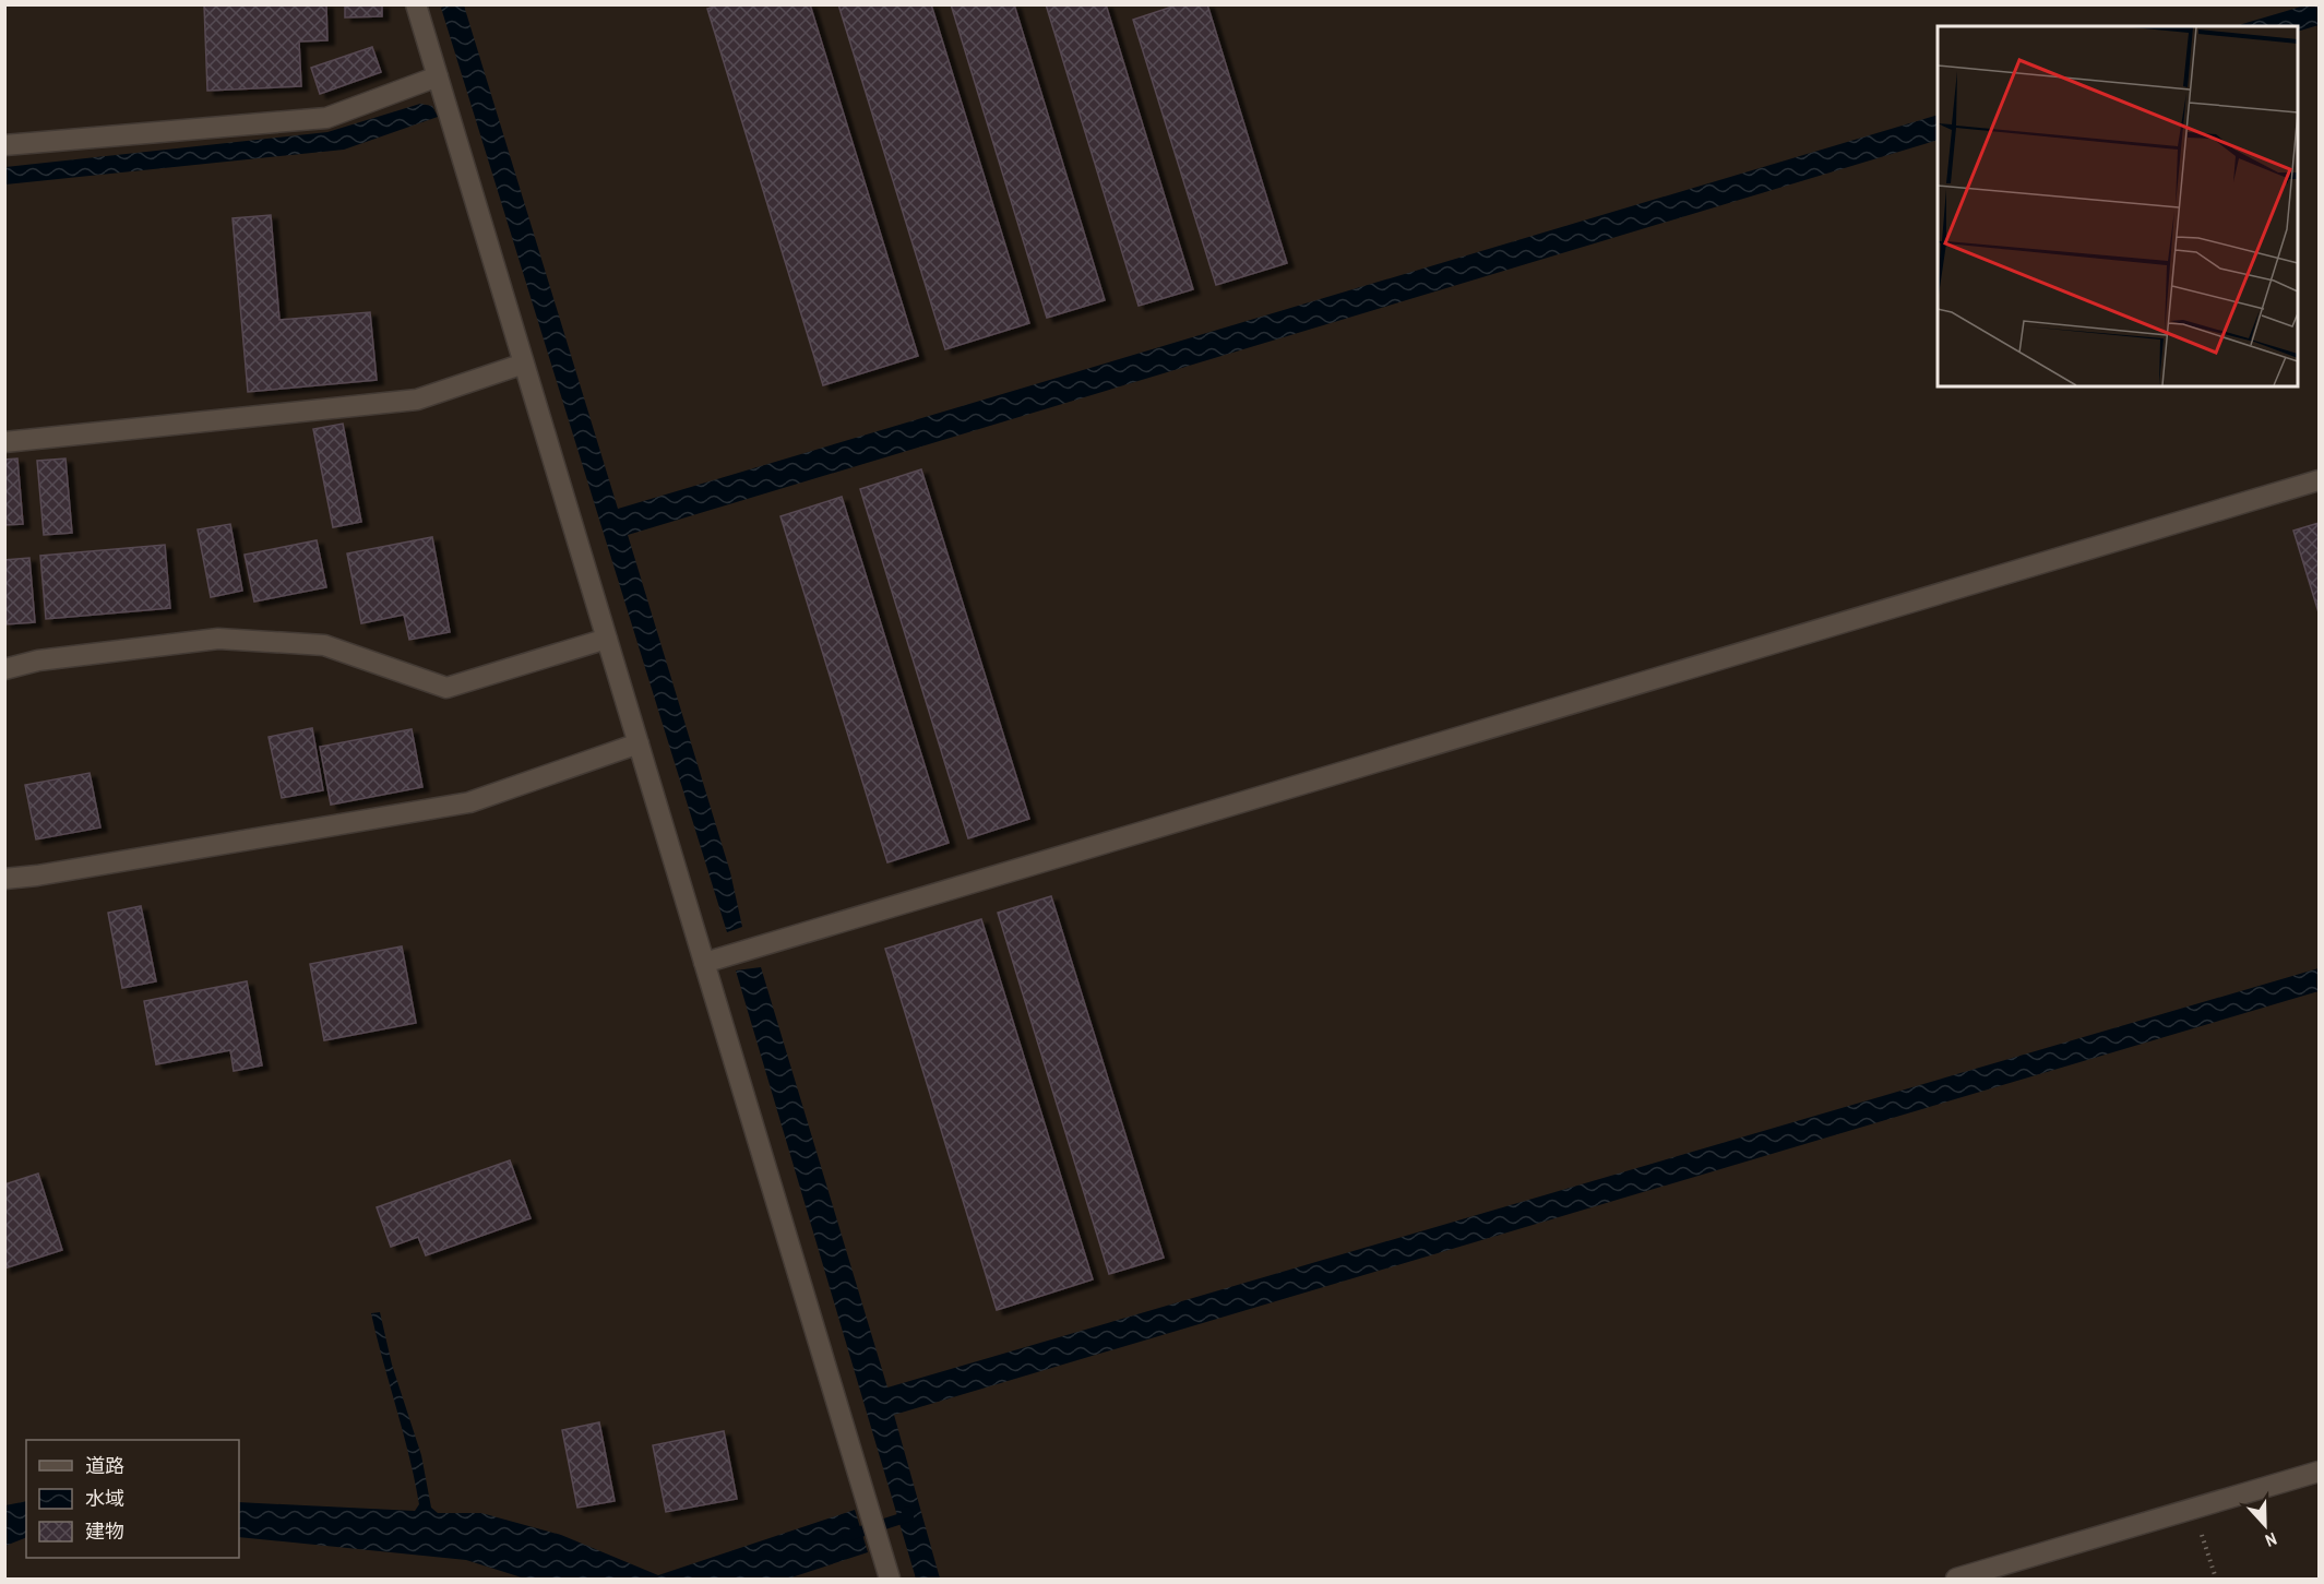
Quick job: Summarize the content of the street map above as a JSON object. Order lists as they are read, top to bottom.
{
  "legend": ["道路", "水域", "建物"],
  "north": "bottom"
}
